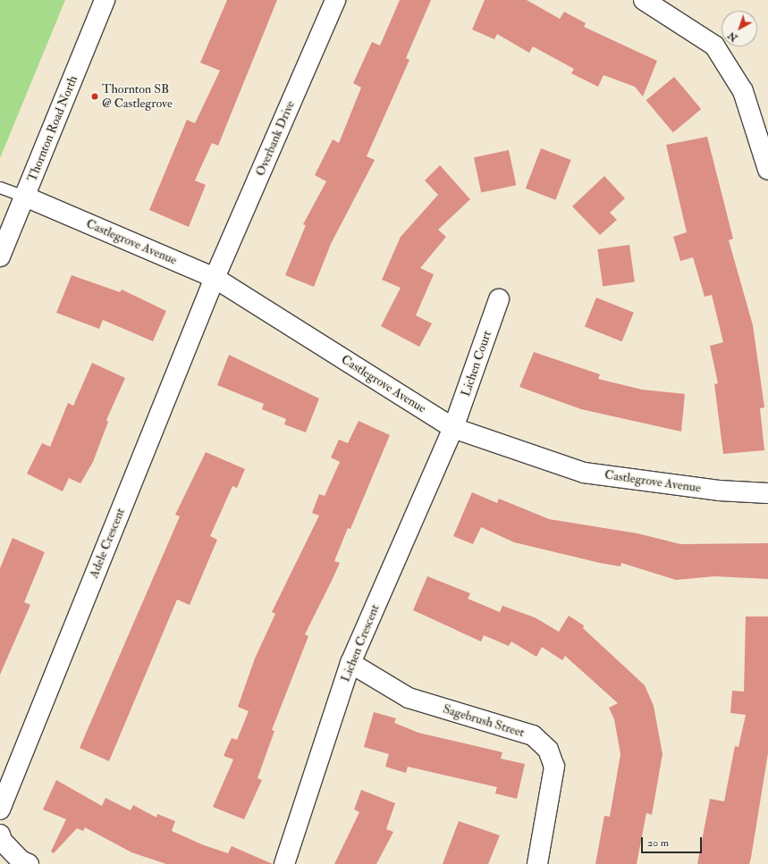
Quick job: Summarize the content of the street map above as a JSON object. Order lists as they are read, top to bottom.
{
  "streets": {
    "street": [
      "Thornton Road North",
      "Overbank Drive",
      "Castlegrove Avenue",
      "Lichen Court",
      "Adele Crescent",
      "Lichen Crescent",
      "Sagebrush Street"
    ]
  },
  "crossings": [
    ["Thornton Road North", "Castlegrove Avenue"],
    ["Overbank Drive", "Castlegrove Avenue"],
    ["Overbank Drive", "Adele Crescent"],
    ["Castlegrove Avenue", "Lichen Court"],
    ["Castlegrove Avenue", "Adele Crescent"],
    ["Castlegrove Avenue", "Lichen Crescent"],
    ["Lichen Court", "Lichen Crescent"],
    ["Lichen Crescent", "Sagebrush Street"]
  ],
  "places": ["Thornton SB @ Castlegrove"],
  "scale_bar": "20 m",
  "north": "bottom left"
}
